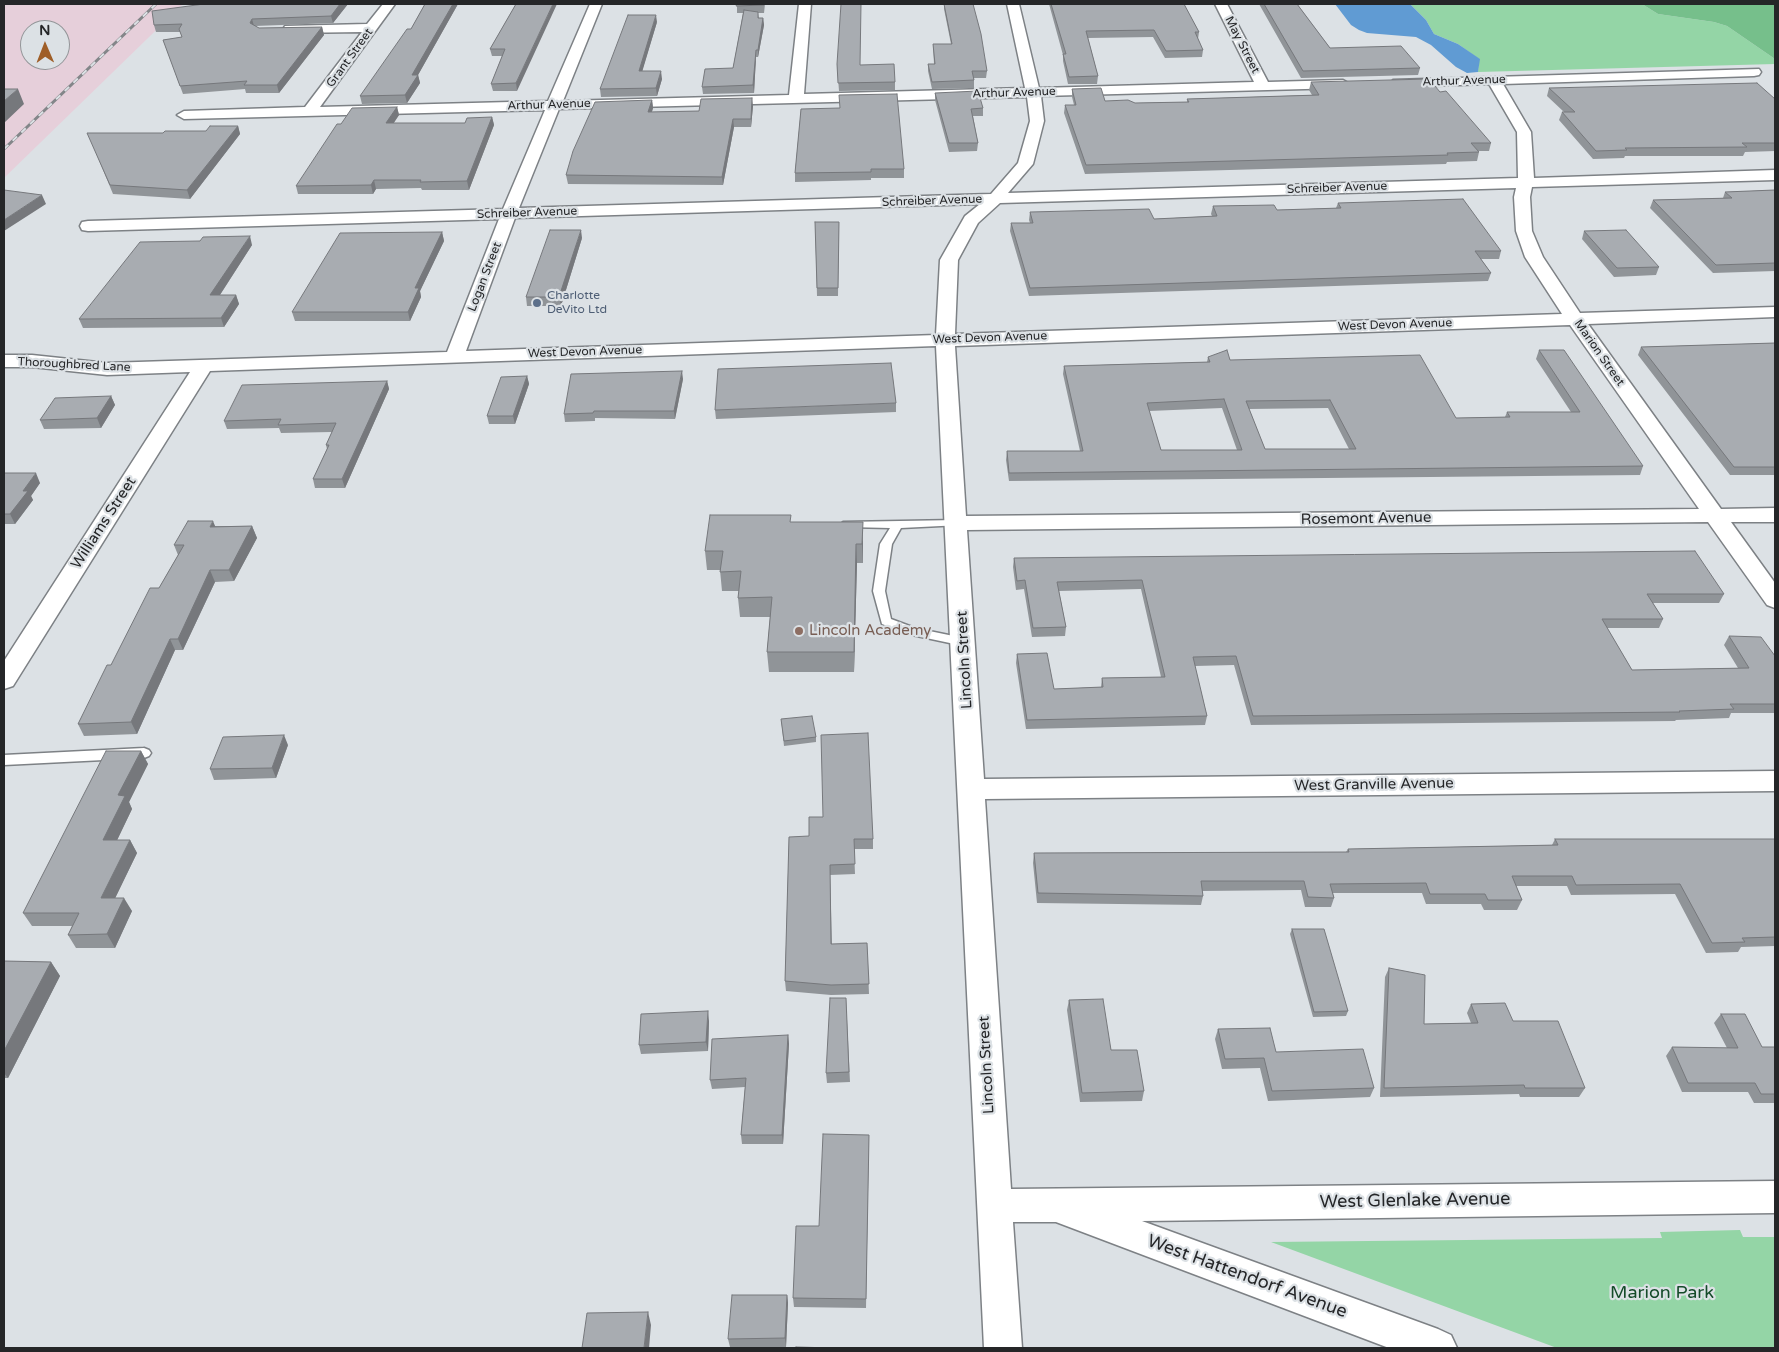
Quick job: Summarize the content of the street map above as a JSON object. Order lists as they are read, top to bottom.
{
  "streets": {
    "street": [
      "May Street",
      "Grant Street",
      "Arthur Avenue",
      "Schreiber Avenue",
      "Logan Street",
      "West Devon Avenue",
      "Marion Street",
      "Thoroughbred Lane",
      "Rosemont Avenue",
      "Williams Street",
      "Lincoln Street",
      "West Granville Avenue",
      "West Glenlake Avenue",
      "West Hattendorf Avenue"
    ]
  },
  "crossings": [
    ["May Street", "Arthur Avenue"],
    ["Grant Street", "Arthur Avenue"],
    ["Arthur Avenue", "Logan Street"],
    ["Arthur Avenue", "Marion Street"],
    ["Arthur Avenue", "Lincoln Street"],
    ["Schreiber Avenue", "Logan Street"],
    ["Schreiber Avenue", "Marion Street"],
    ["Schreiber Avenue", "Lincoln Street"],
    ["Logan Street", "West Devon Avenue"],
    ["West Devon Avenue", "Marion Street"],
    ["West Devon Avenue", "Thoroughbred Lane"],
    ["West Devon Avenue", "Williams Street"],
    ["West Devon Avenue", "Lincoln Street"],
    ["Marion Street", "Rosemont Avenue"],
    ["Thoroughbred Lane", "Williams Street"],
    ["Rosemont Avenue", "Lincoln Street"],
    ["Lincoln Street", "West Granville Avenue"],
    ["Lincoln Street", "West Glenlake Avenue"],
    ["West Glenlake Avenue", "West Hattendorf Avenue"]
  ],
  "parks": ["Marion Park"],
  "places": ["Charlotte DeVito Ltd", "Lincoln Academy"],
  "north": "top"
}
